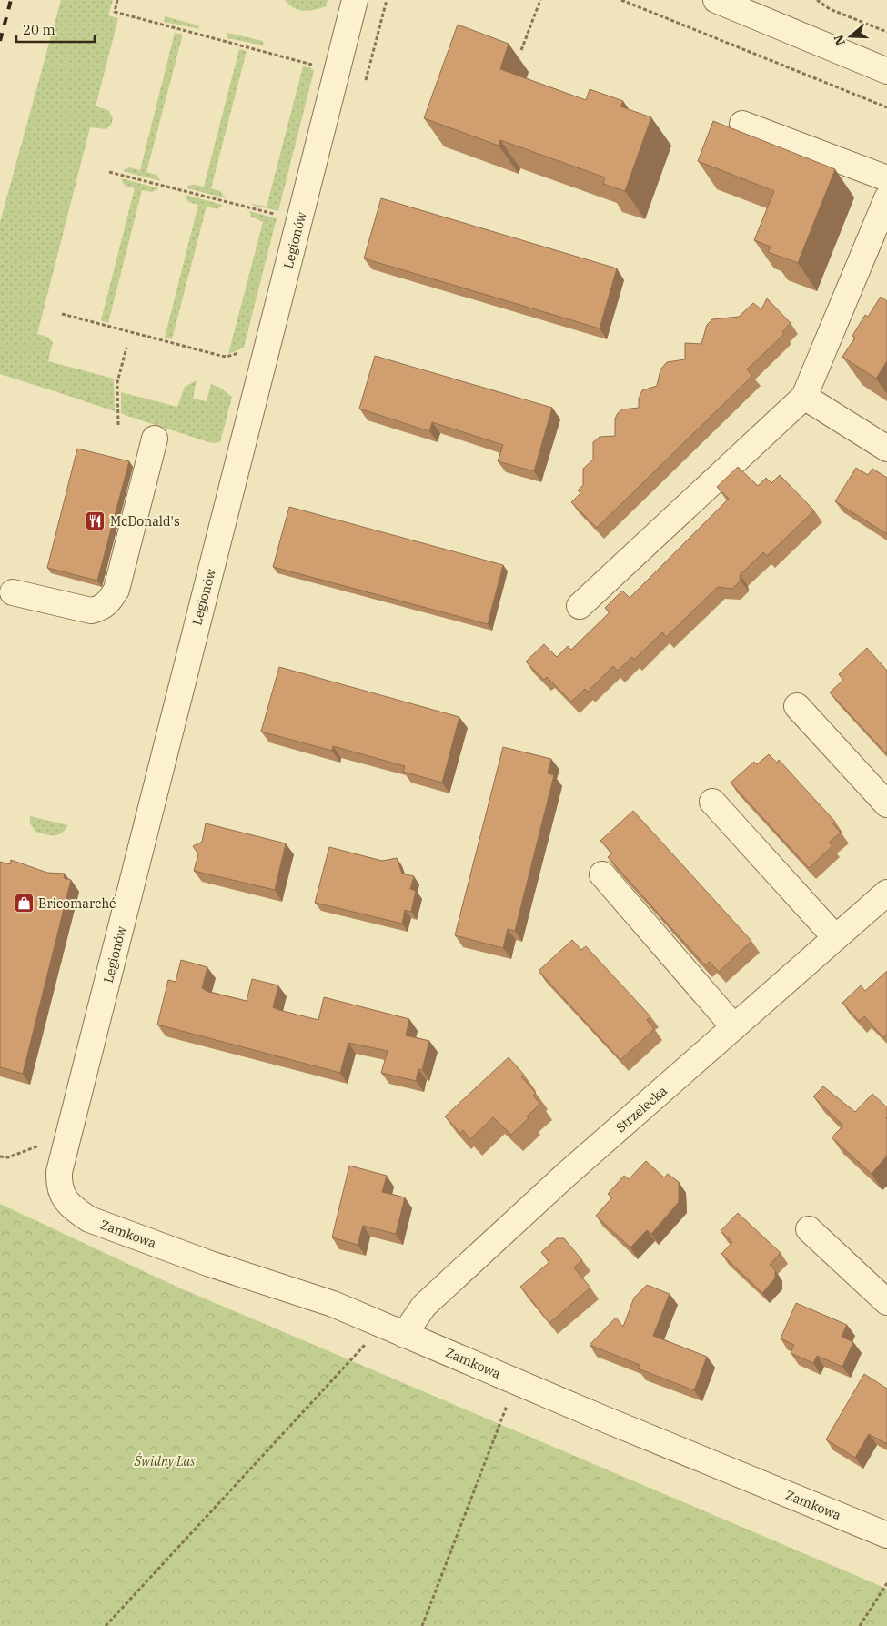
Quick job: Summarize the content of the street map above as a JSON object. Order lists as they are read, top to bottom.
{
  "streets": {
    "street": ["Legionów", "Strzelecka", "Zamkowa"]
  },
  "crossings": [
    ["Legionów", "Zamkowa"],
    ["Strzelecka", "Zamkowa"]
  ],
  "parks": ["Świdny Las"],
  "places": {
    "restaurant": ["McDonald's"],
    "shop": ["Bricomarché"]
  },
  "scale_bar": "20 m",
  "north": "left"
}
